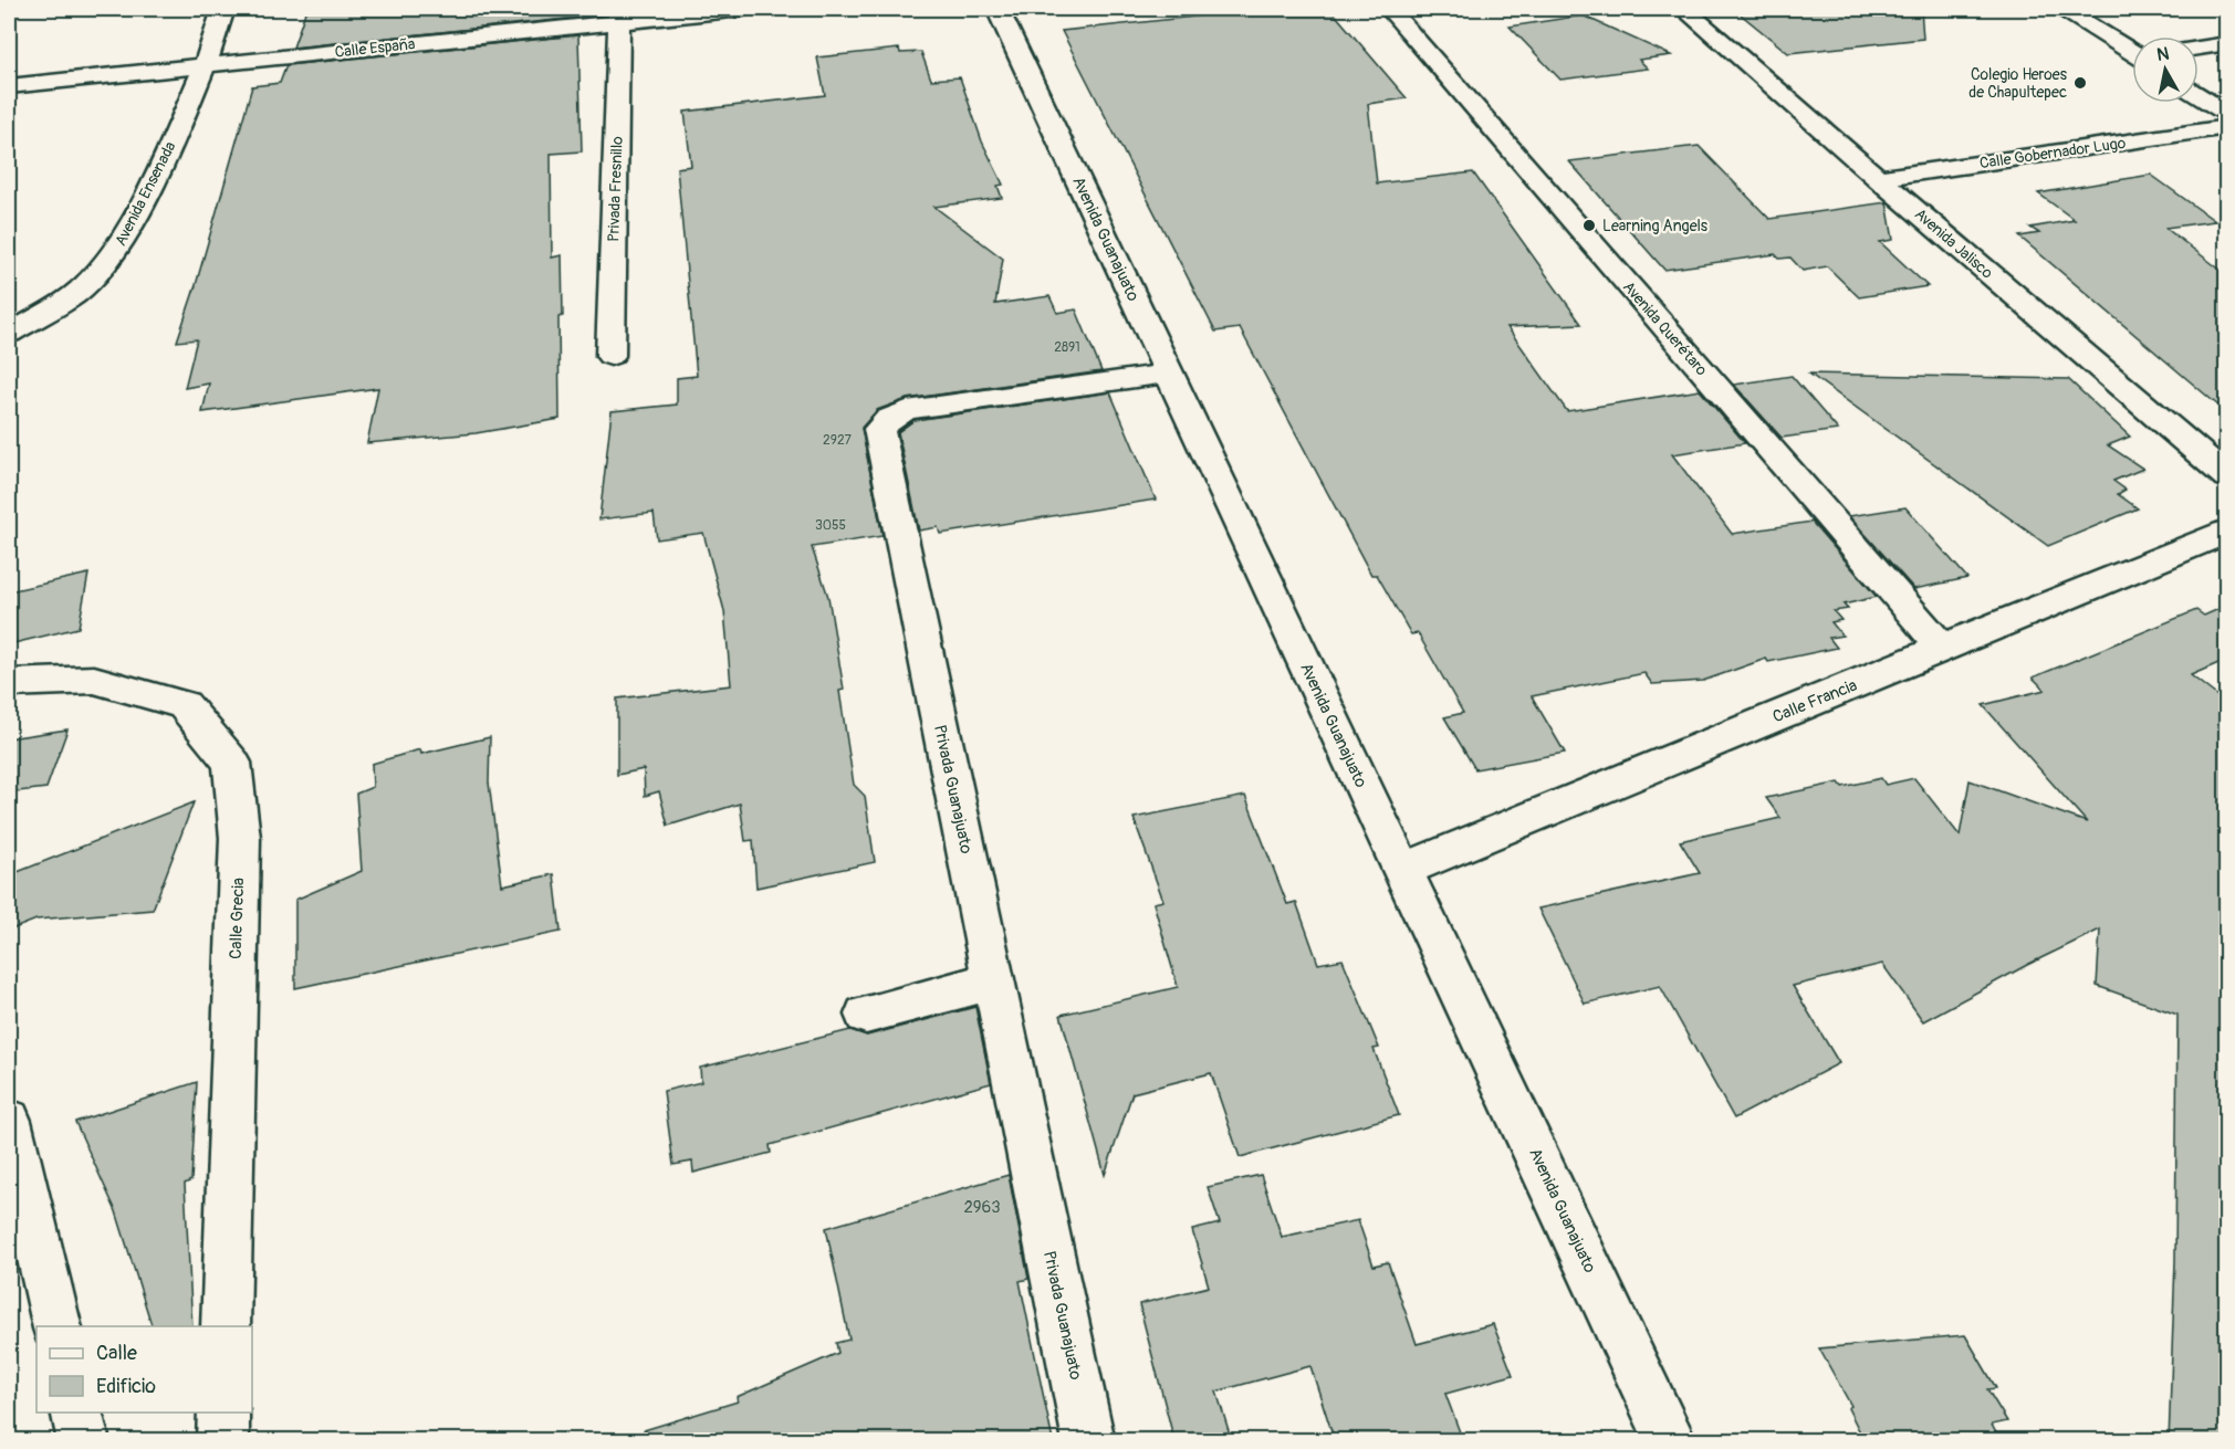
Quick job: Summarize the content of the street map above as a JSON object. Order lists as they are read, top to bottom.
{
  "streets": {
    "street": [
      "Calle España",
      "Calle Gobernador Lugo",
      "Privada Fresnillo",
      "Avenida Ensenada",
      "Avenida Guanajuato",
      "Avenida Jalisco",
      "Avenida Querétaro",
      "Calle Francia",
      "Privada Guanajuato",
      "Calle Grecia"
    ]
  },
  "crossings": [
    ["Calle España", "Privada Fresnillo"],
    ["Calle España", "Avenida Ensenada"],
    ["Calle Gobernador Lugo", "Avenida Jalisco"],
    ["Avenida Guanajuato", "Calle Francia"],
    ["Avenida Guanajuato", "Privada Guanajuato"],
    ["Avenida Querétaro", "Calle Francia"]
  ],
  "places": ["Colegio Heroes de Chapultepec", "Learning Angels"],
  "house_numbers": [
    "2891",
    "2927",
    "3055",
    "2963"
  ],
  "legend": ["Calle", "Edificio"],
  "north": "top"
}
